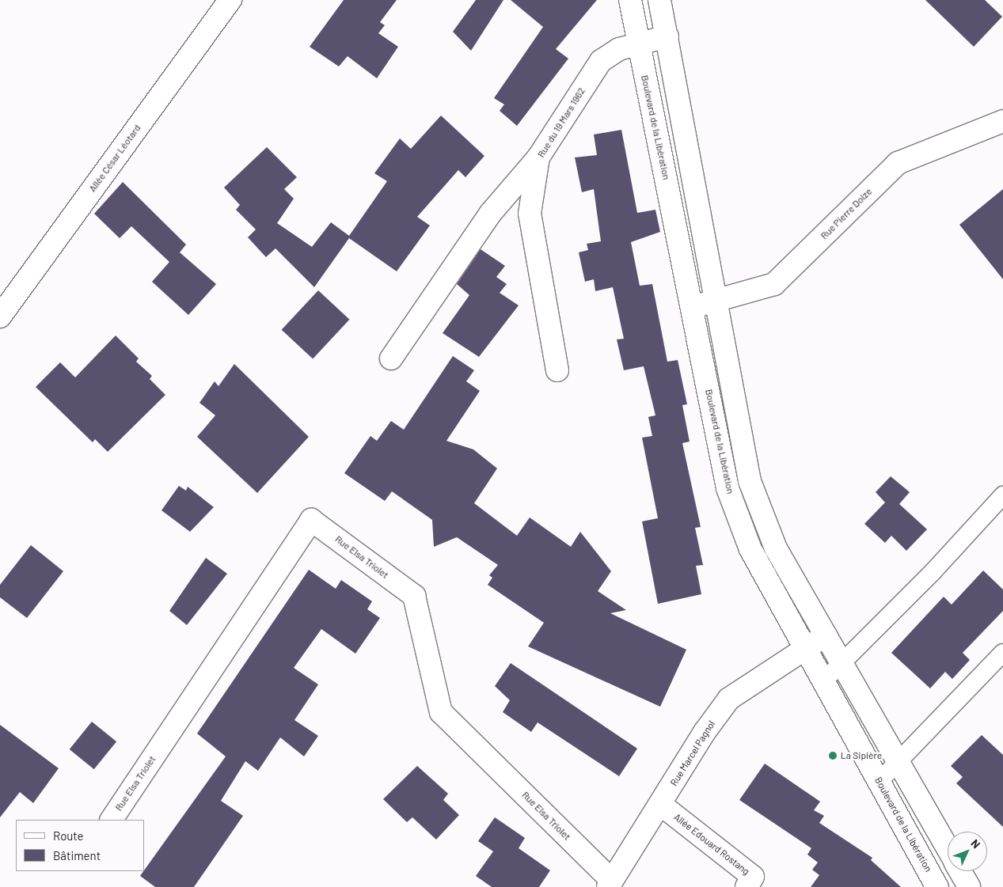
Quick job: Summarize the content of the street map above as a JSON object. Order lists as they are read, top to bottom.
{
  "streets": {
    "street": [
      "Rue du 19 Mars 1962",
      "Boulevard de la Libération",
      "Allée César Léotard",
      "Rue Pierre Doize",
      "Rue Elsa Triolet",
      "Rue Marcel Pagnol",
      "Allée Edouard Rostang"
    ]
  },
  "crossings": [
    ["Rue du 19 Mars 1962", "Boulevard de la Libération"],
    ["Boulevard de la Libération", "Rue Pierre Doize"],
    ["Boulevard de la Libération", "Rue Marcel Pagnol"],
    ["Rue Elsa Triolet", "Rue Marcel Pagnol"],
    ["Rue Marcel Pagnol", "Allée Edouard Rostang"]
  ],
  "places": ["La Sipière"],
  "legend": ["Route", "Bâtiment"],
  "north": "top right"
}
